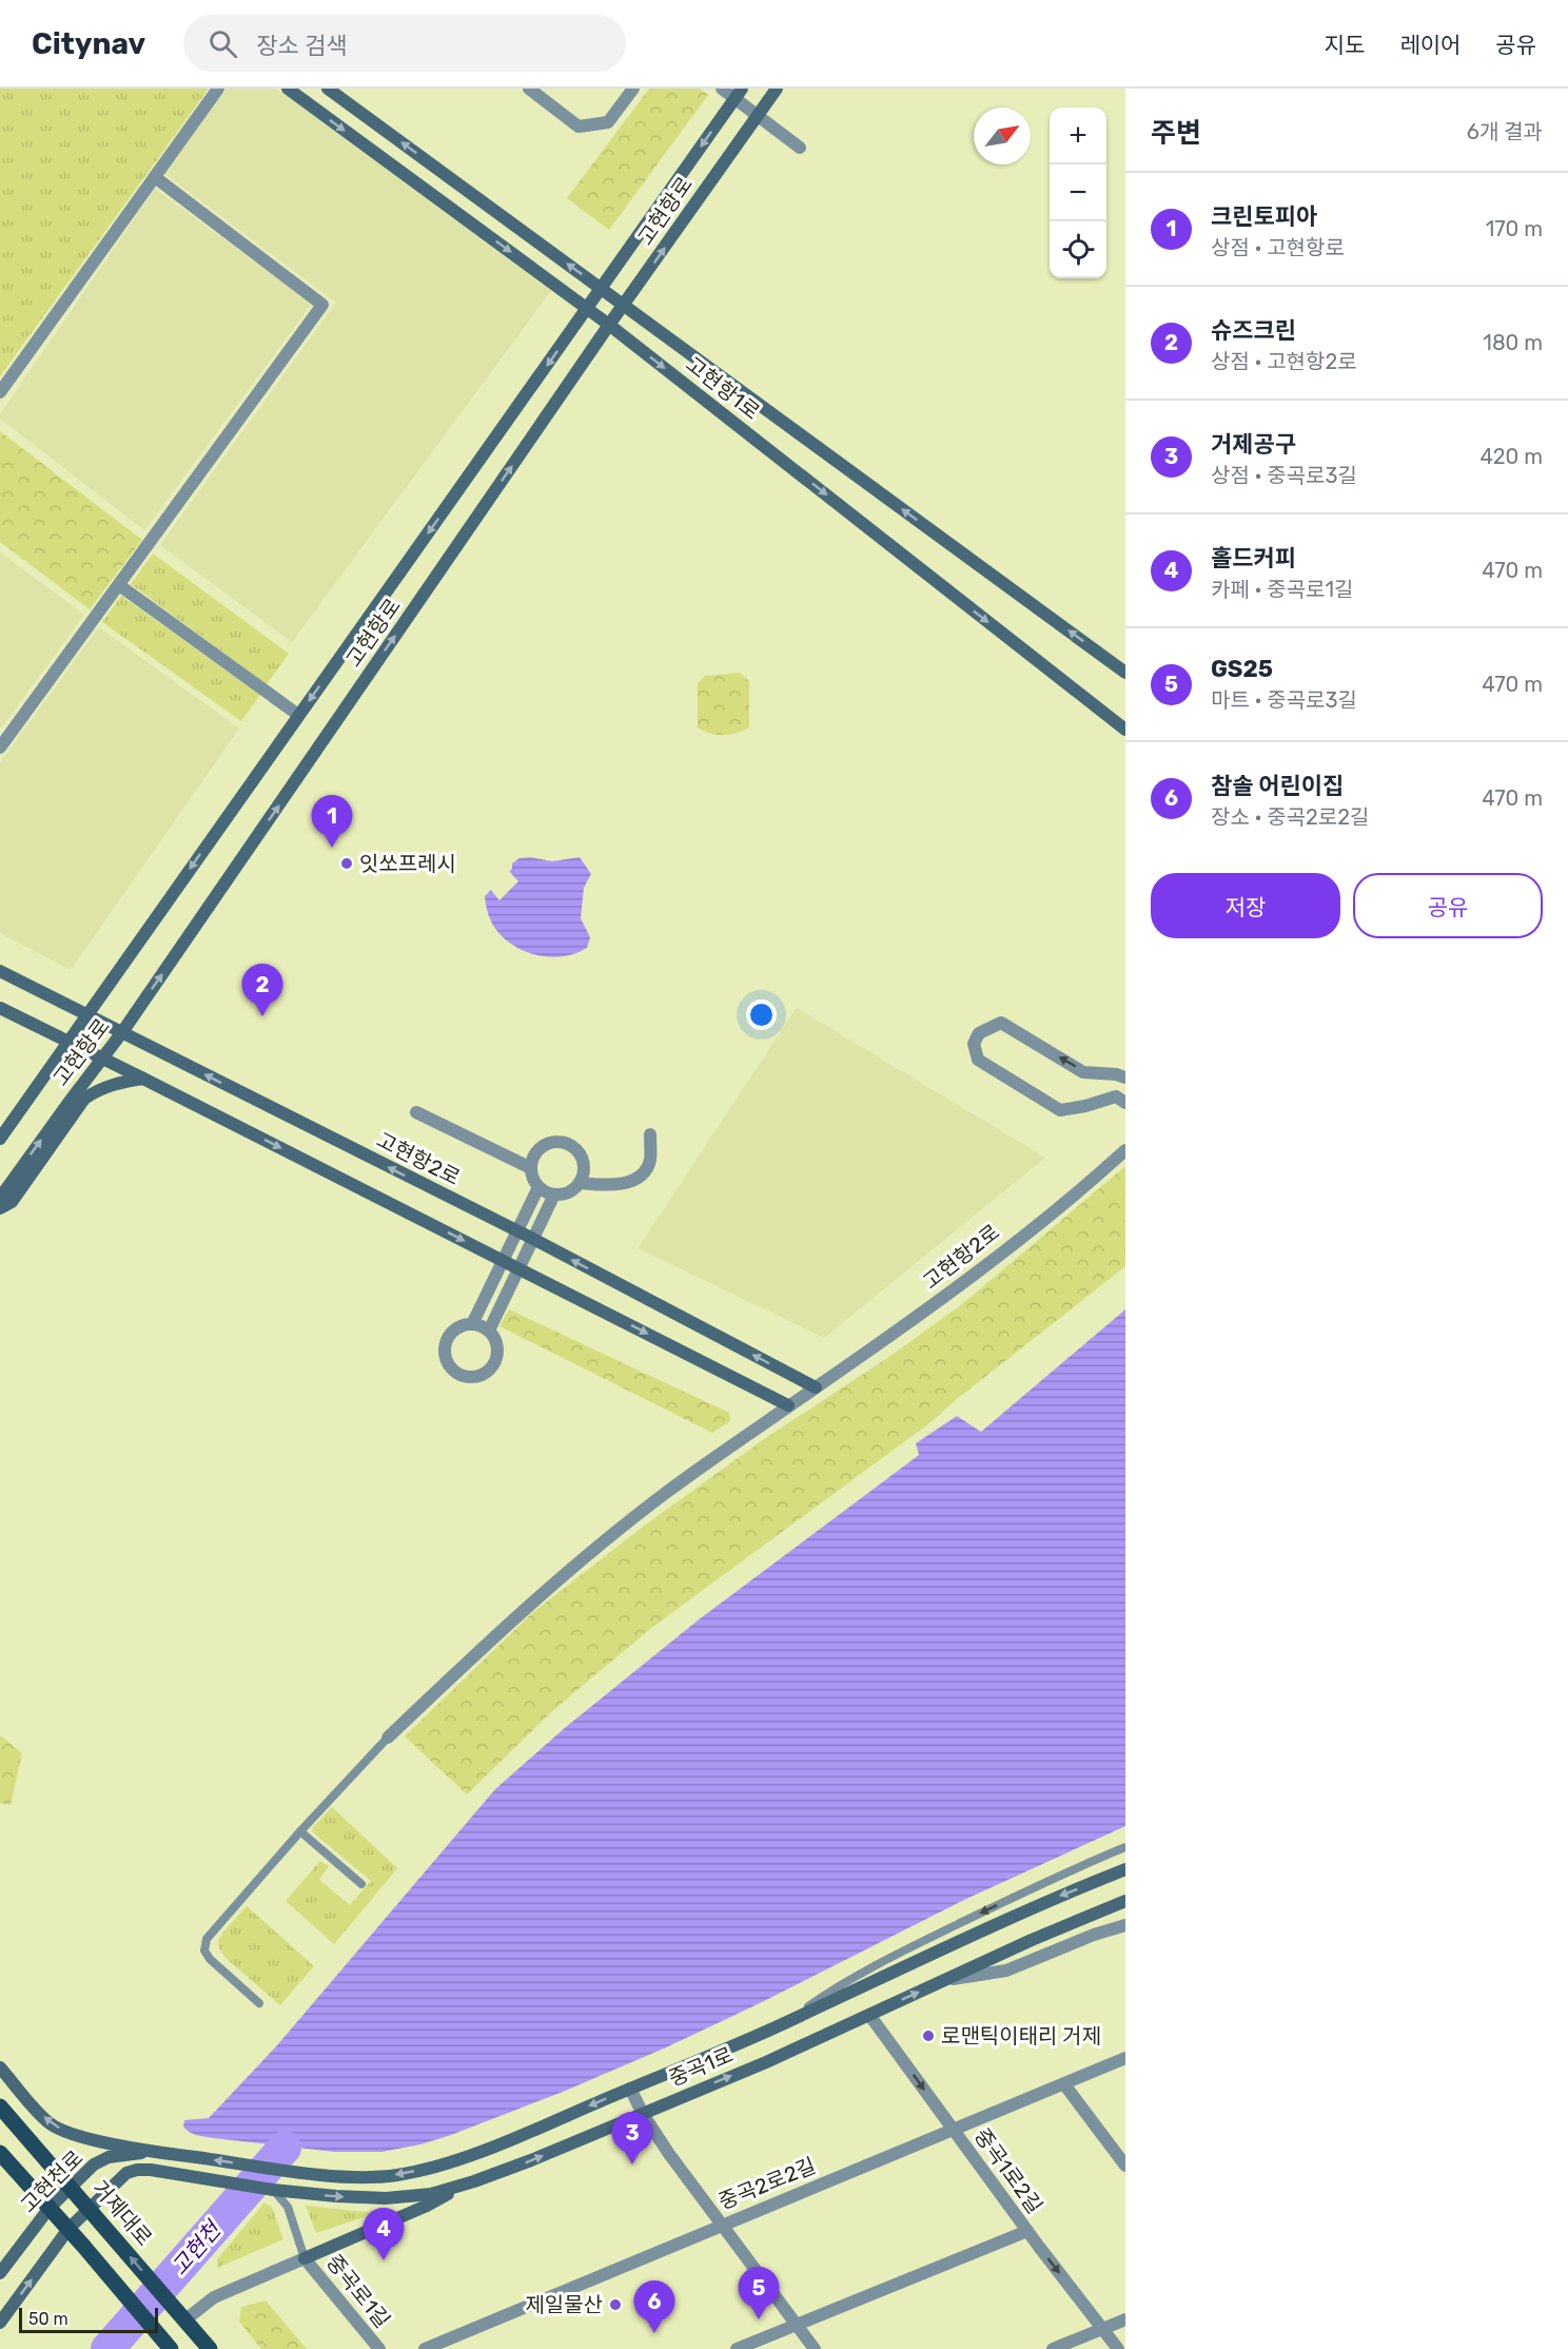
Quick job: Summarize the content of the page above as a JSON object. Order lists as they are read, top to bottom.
{
  "streets": {
    "main road": ["거제대로"],
    "street": [
      "고현항로",
      "고현항1로",
      "고현항2로",
      "중곡1로",
      "중곡1로2길",
      "고현천로",
      "중곡2로2길",
      "중곡로1길"
    ]
  },
  "crossings": [
    ["고현항로", "고현항1로"],
    ["고현항로", "고현항2로"],
    ["중곡1로", "중곡1로2길"],
    ["중곡1로", "고현천로"],
    ["중곡1로", "거제대로"],
    ["중곡1로2길", "중곡2로2길"],
    ["고현천로", "거제대로"]
  ],
  "one_way": ["중곡1로2길"],
  "water": ["고현천"],
  "places": ["잇쏘프레시", "로맨틱이태리 거제", "제일물산"],
  "scale_bar": "50 m",
  "north": "top right",
  "page": {
    "header": "Citynav",
    "search": "장소 검색",
    "nav": ["지도", "레이어", "공유"],
    "heading": ["주변", "6개 결과"],
    "map_buttons": ["+", "−"],
    "list": [
      {
        "mark": "1",
        "name": "크린토피아",
        "note": "상점 · 고현항로",
        "value": "170 m"
      },
      {
        "mark": "2",
        "name": "슈즈크린",
        "note": "상점 · 고현항2로",
        "value": "180 m"
      },
      {
        "mark": "3",
        "name": "거제공구",
        "note": "상점 · 중곡로3길",
        "value": "420 m"
      },
      {
        "mark": "4",
        "name": "홀드커피",
        "note": "카페 · 중곡로1길",
        "value": "470 m"
      },
      {
        "mark": "5",
        "name": "GS25",
        "note": "마트 · 중곡로3길",
        "value": "470 m"
      },
      {
        "mark": "6",
        "name": "참솔 어린이집",
        "note": "장소 · 중곡2로2길",
        "value": "470 m"
      }
    ],
    "pins": [
      "1",
      "2",
      "3",
      "4",
      "5",
      "6"
    ],
    "buttons": ["저장", "공유"],
    "scale": "50 m"
  }
}
